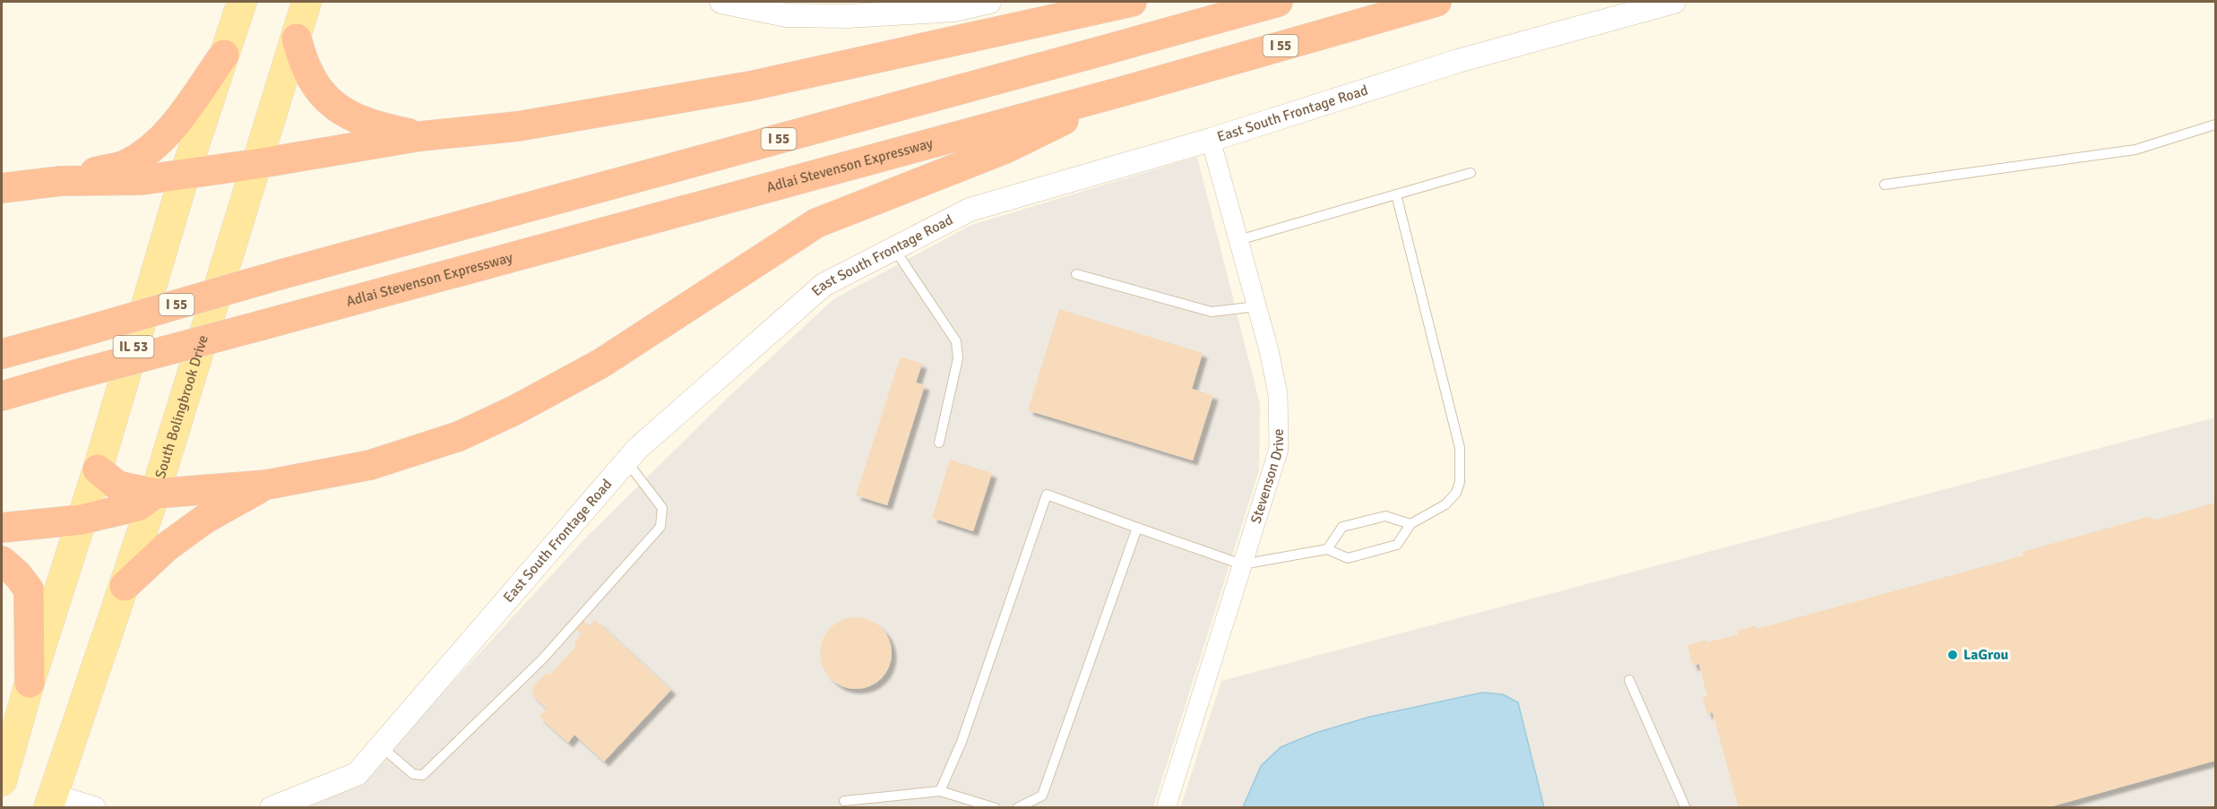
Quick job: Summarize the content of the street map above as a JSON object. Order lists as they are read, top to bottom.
{
  "streets": {
    "highway": ["I 55", "Adlai Stevenson Expressway"],
    "main road": ["IL 53", "South Bolingbrook Drive"],
    "street": ["East South Frontage Road", "Stevenson Drive"]
  },
  "crossings": [
    ["East South Frontage Road", "Stevenson Drive"]
  ],
  "places": ["LaGrou"]
}
